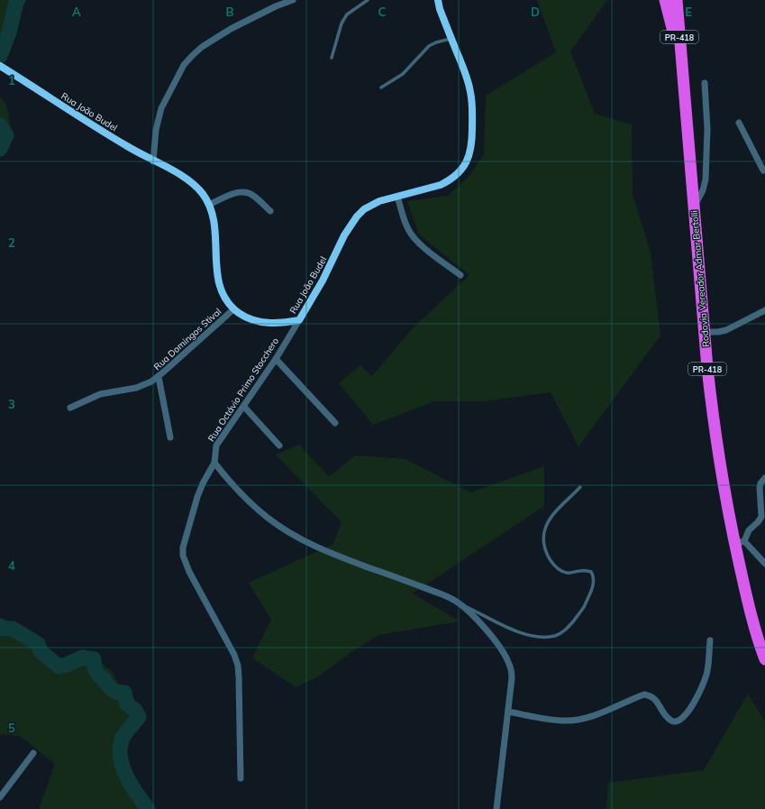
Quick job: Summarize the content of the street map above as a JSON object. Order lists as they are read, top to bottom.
{
  "streets": {
    "highway": ["PR-418", "Rodovia Vereador Admar Bertolli"],
    "street": ["Rua João Budel", "Rua Domingos Stival", "Rua Octávio Primo Stocchero"]
  },
  "crossings": [
    ["Rua João Budel", "Rua Domingos Stival"],
    ["Rua João Budel", "Rua Octávio Primo Stocchero"]
  ],
  "grid": {
    "columns": [
      "A",
      "B",
      "C",
      "D",
      "E"
    ],
    "rows": [
      "1",
      "2",
      "3",
      "4",
      "5"
    ]
  }
}
